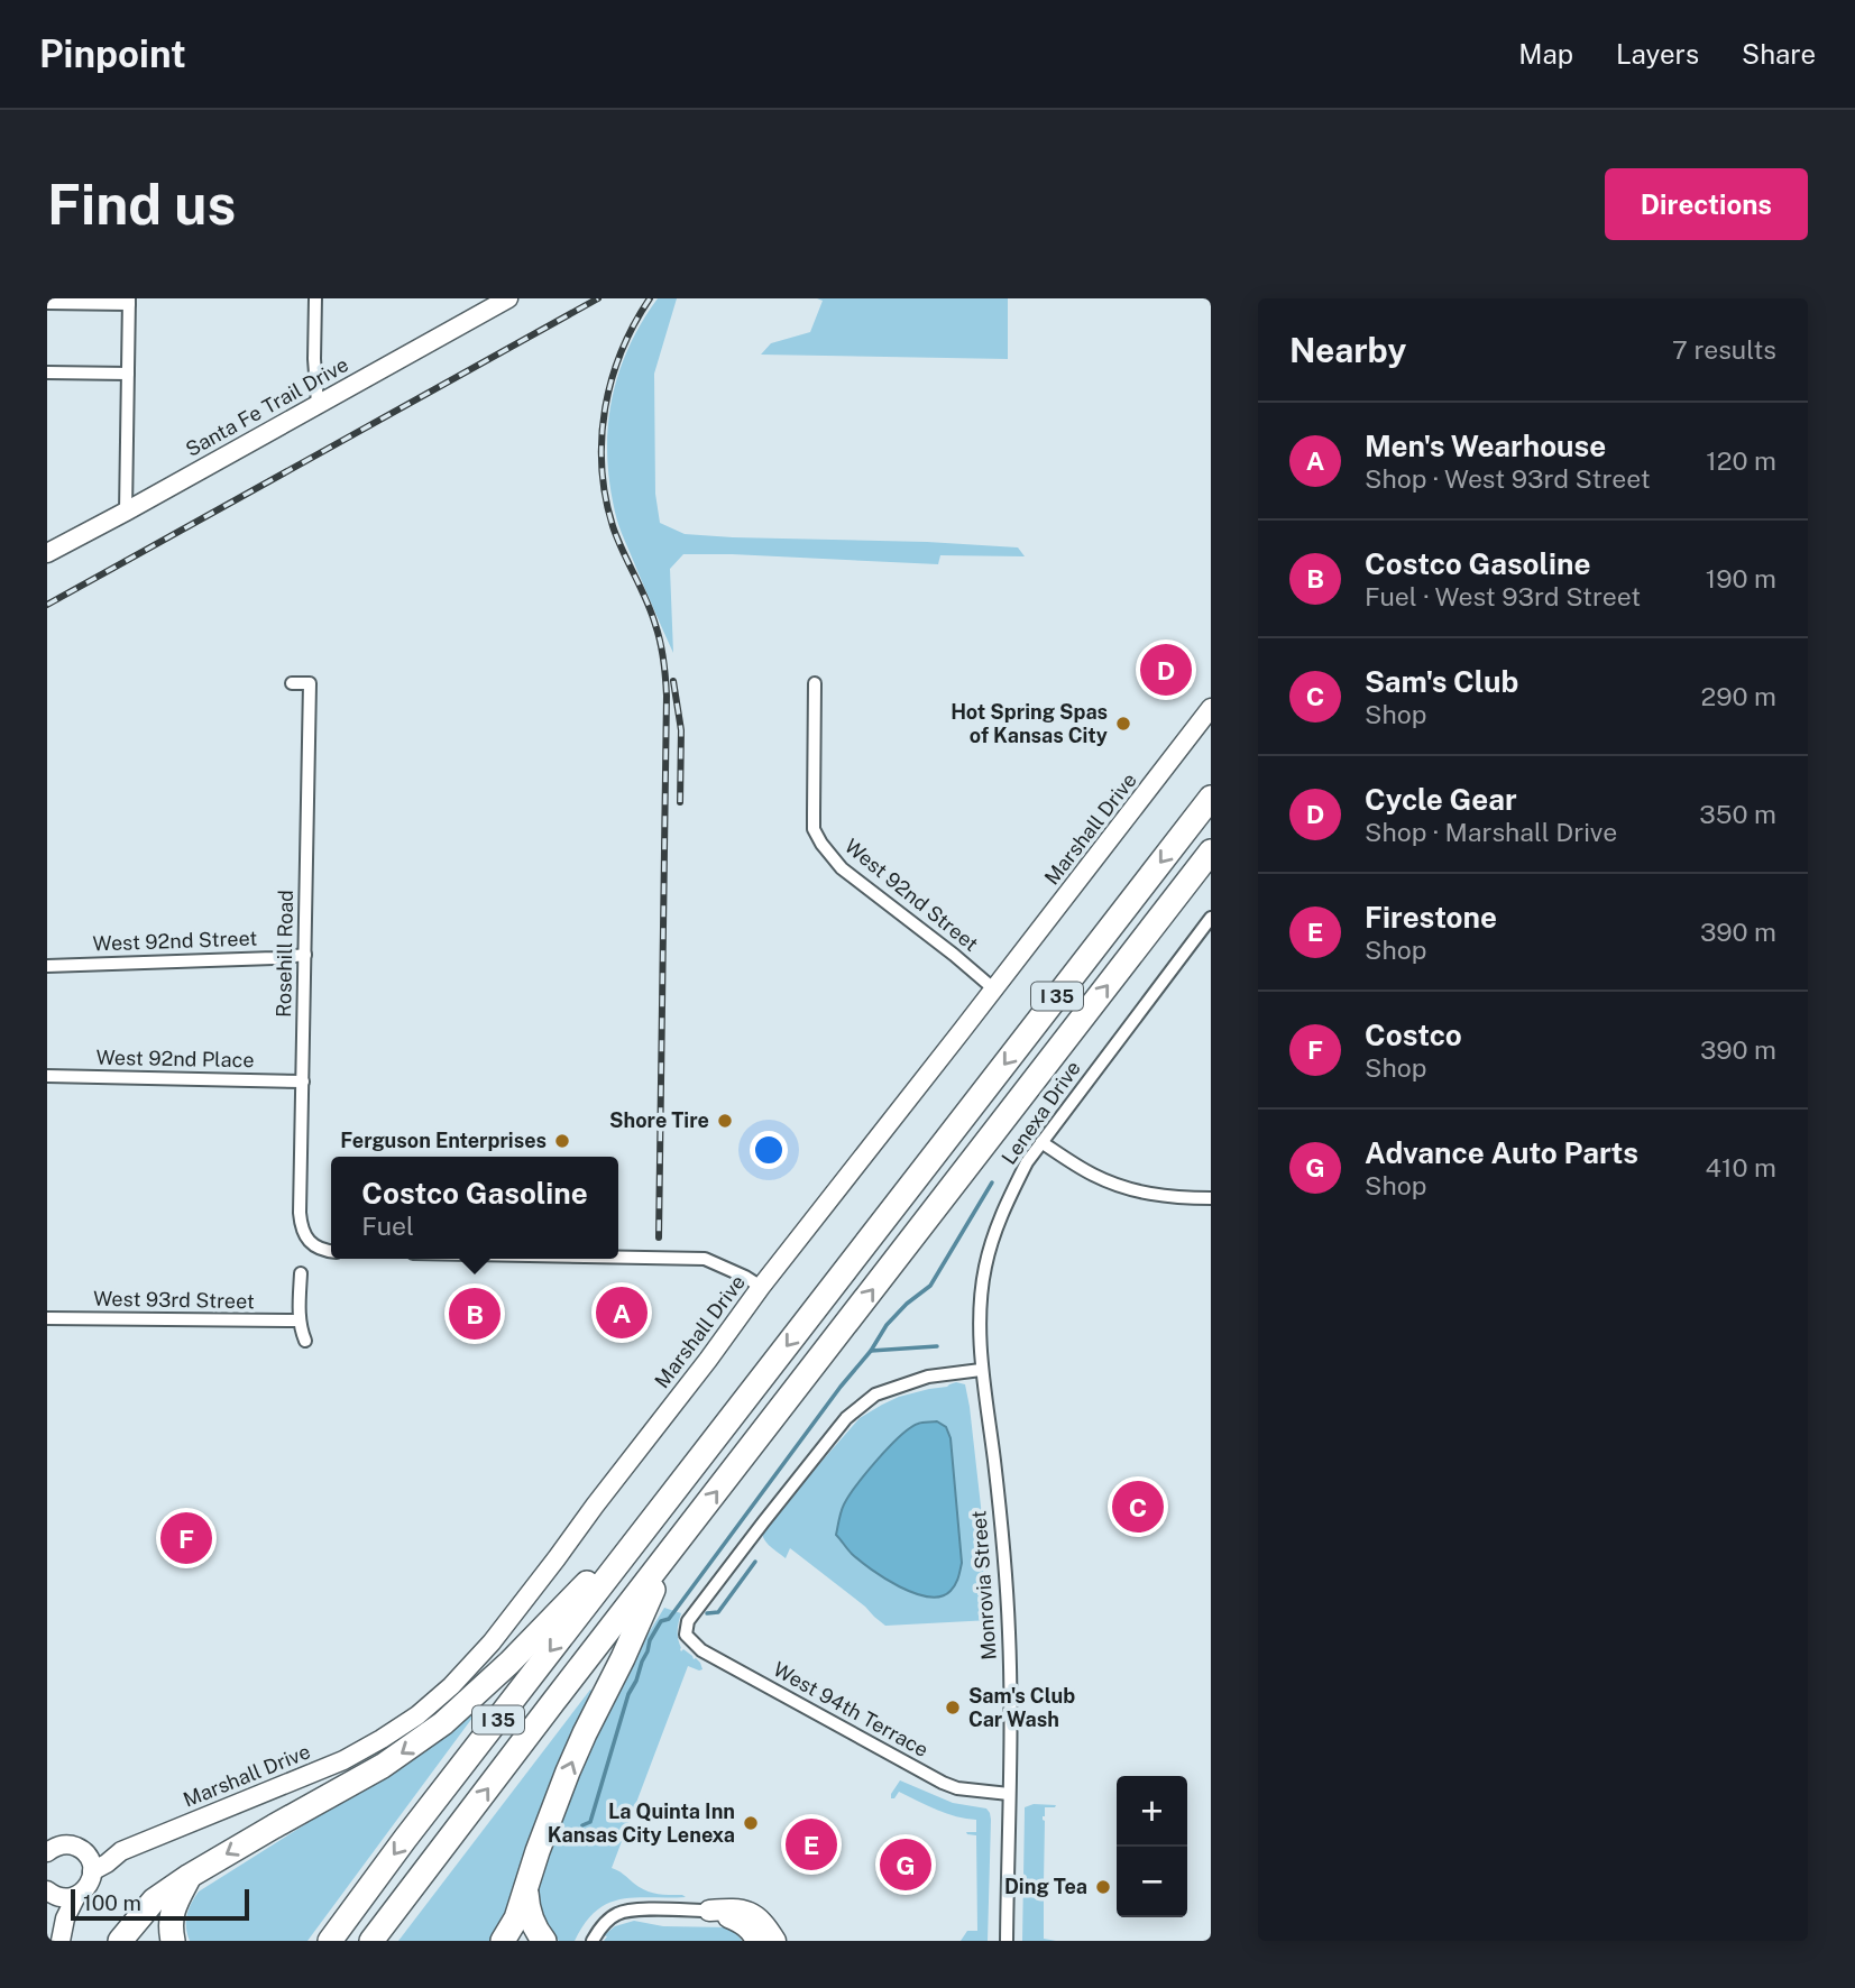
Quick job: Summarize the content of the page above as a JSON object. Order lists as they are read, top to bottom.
{
  "streets": {
    "highway": ["I 35"],
    "street": [
      "Santa Fe Trail Drive",
      "Marshall Drive",
      "West 92nd Street",
      "Rosehill Road",
      "West 92nd Place",
      "Lenexa Drive",
      "West 93rd Street",
      "Monrovia Street",
      "West 94th Terrace"
    ]
  },
  "crossings": [
    ["Marshall Drive", "West 92nd Street"],
    ["West 92nd Street", "Rosehill Road"],
    ["Rosehill Road", "West 92nd Place"],
    ["Lenexa Drive", "Monrovia Street"],
    ["Lenexa Drive", "West 94th Terrace"],
    ["Monrovia Street", "West 94th Terrace"]
  ],
  "places": [
    "Hot Spring Spas of Kansas City",
    "Shore Tire",
    "Ferguson Enterprises",
    "Sam's Club Car Wash",
    "La Quinta Inn Kansas City Lenexa",
    "Ding Tea"
  ],
  "scale_bar": "100 m",
  "page": {
    "header": "Pinpoint",
    "nav": ["Map", "Layers", "Share"],
    "buttons": "Directions",
    "title": "Find us",
    "heading": ["Nearby", "7 results"],
    "list": [
      {
        "mark": "A",
        "name": "Men's Wearhouse",
        "note": "Shop · West 93rd Street",
        "value": "120 m"
      },
      {
        "mark": "B",
        "name": "Costco Gasoline",
        "note": "Fuel · West 93rd Street",
        "value": "190 m"
      },
      {
        "mark": "C",
        "name": "Sam's Club",
        "note": "Shop",
        "value": "290 m"
      },
      {
        "mark": "D",
        "name": "Cycle Gear",
        "note": "Shop · Marshall Drive",
        "value": "350 m"
      },
      {
        "mark": "E",
        "name": "Firestone",
        "note": "Shop",
        "value": "390 m"
      },
      {
        "mark": "F",
        "name": "Costco",
        "note": "Shop",
        "value": "390 m"
      },
      {
        "mark": "G",
        "name": "Advance Auto Parts",
        "note": "Shop",
        "value": "410 m"
      }
    ],
    "pins": [
      "D",
      "A",
      "B",
      "C",
      "F",
      "E",
      "G"
    ],
    "popup": ["Costco Gasoline", "Fuel"],
    "map_buttons": ["+", "−"],
    "scale": "100 m"
  }
}
